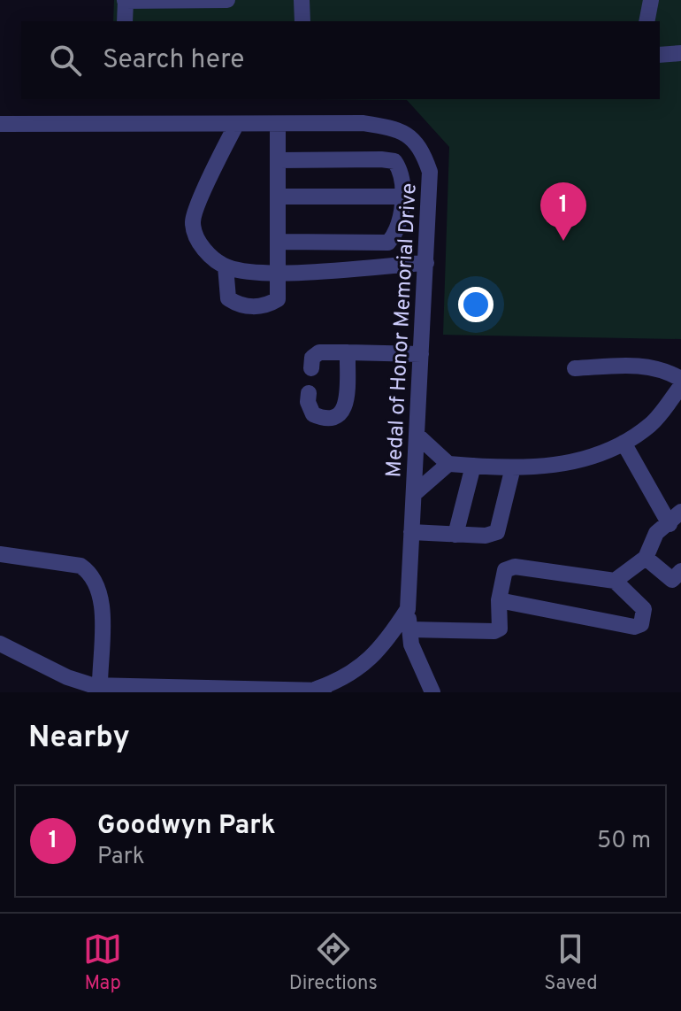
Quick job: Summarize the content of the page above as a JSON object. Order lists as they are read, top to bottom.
{
  "streets": {
    "street": ["Medal of Honor Memorial Drive"]
  },
  "page": {
    "search": "Search here",
    "pins": "1",
    "heading": "Nearby",
    "list": [
      {
        "mark": "1",
        "name": "Goodwyn Park",
        "note": "Park",
        "value": "50 m"
      }
    ],
    "nav": ["Map", "Directions", "Saved"]
  }
}
